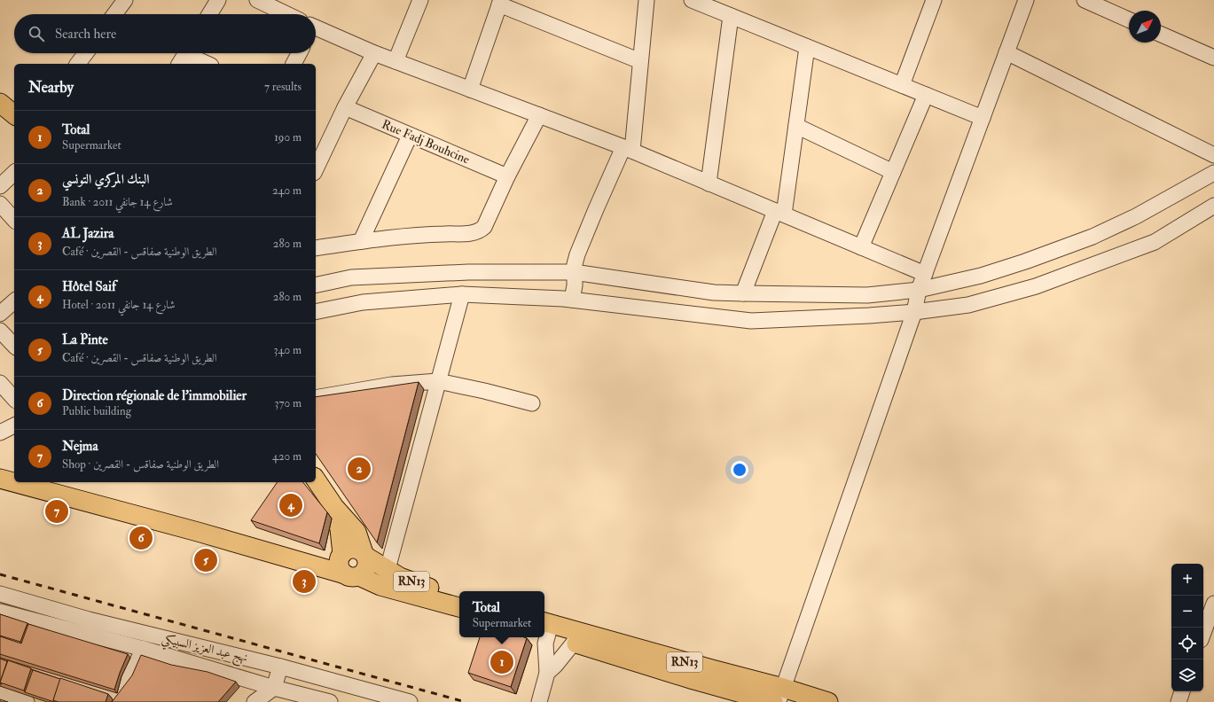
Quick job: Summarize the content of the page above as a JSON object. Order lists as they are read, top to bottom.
{
  "streets": {
    "main road": ["RN13"],
    "street": ["Rue Fadj Bouhcine", "نهج عبد العزيز السبيكي"]
  },
  "north": "top right",
  "page": {
    "search": "Search here",
    "heading": ["Nearby", "7 results"],
    "list": [
      {
        "mark": "1",
        "name": "Total",
        "note": "Supermarket",
        "value": "190 m"
      },
      {
        "mark": "2",
        "name": "البنك المركزي التونسي",
        "note": "Bank · شارع 14 جانفي 2011",
        "value": "240 m"
      },
      {
        "mark": "3",
        "name": "AL Jazira",
        "note": "Café · الطريق الوطنية صفاقس - القصرين",
        "value": "280 m"
      },
      {
        "mark": "4",
        "name": "Hôtel Saif",
        "note": "Hotel · شارع 14 جانفي 2011",
        "value": "280 m"
      },
      {
        "mark": "5",
        "name": "La Pinte",
        "note": "Café · الطريق الوطنية صفاقس - القصرين",
        "value": "340 m"
      },
      {
        "mark": "6",
        "name": "Direction régionale de l'immobilier",
        "note": "Public building",
        "value": "370 m"
      },
      {
        "mark": "7",
        "name": "Nejma",
        "note": "Shop · الطريق الوطنية صفاقس - القصرين",
        "value": "420 m"
      }
    ],
    "pins": [
      "2",
      "4",
      "7",
      "6",
      "5",
      "3",
      "1"
    ],
    "map_buttons": ["+", "−"],
    "popup": ["Total", "Supermarket"]
  }
}
